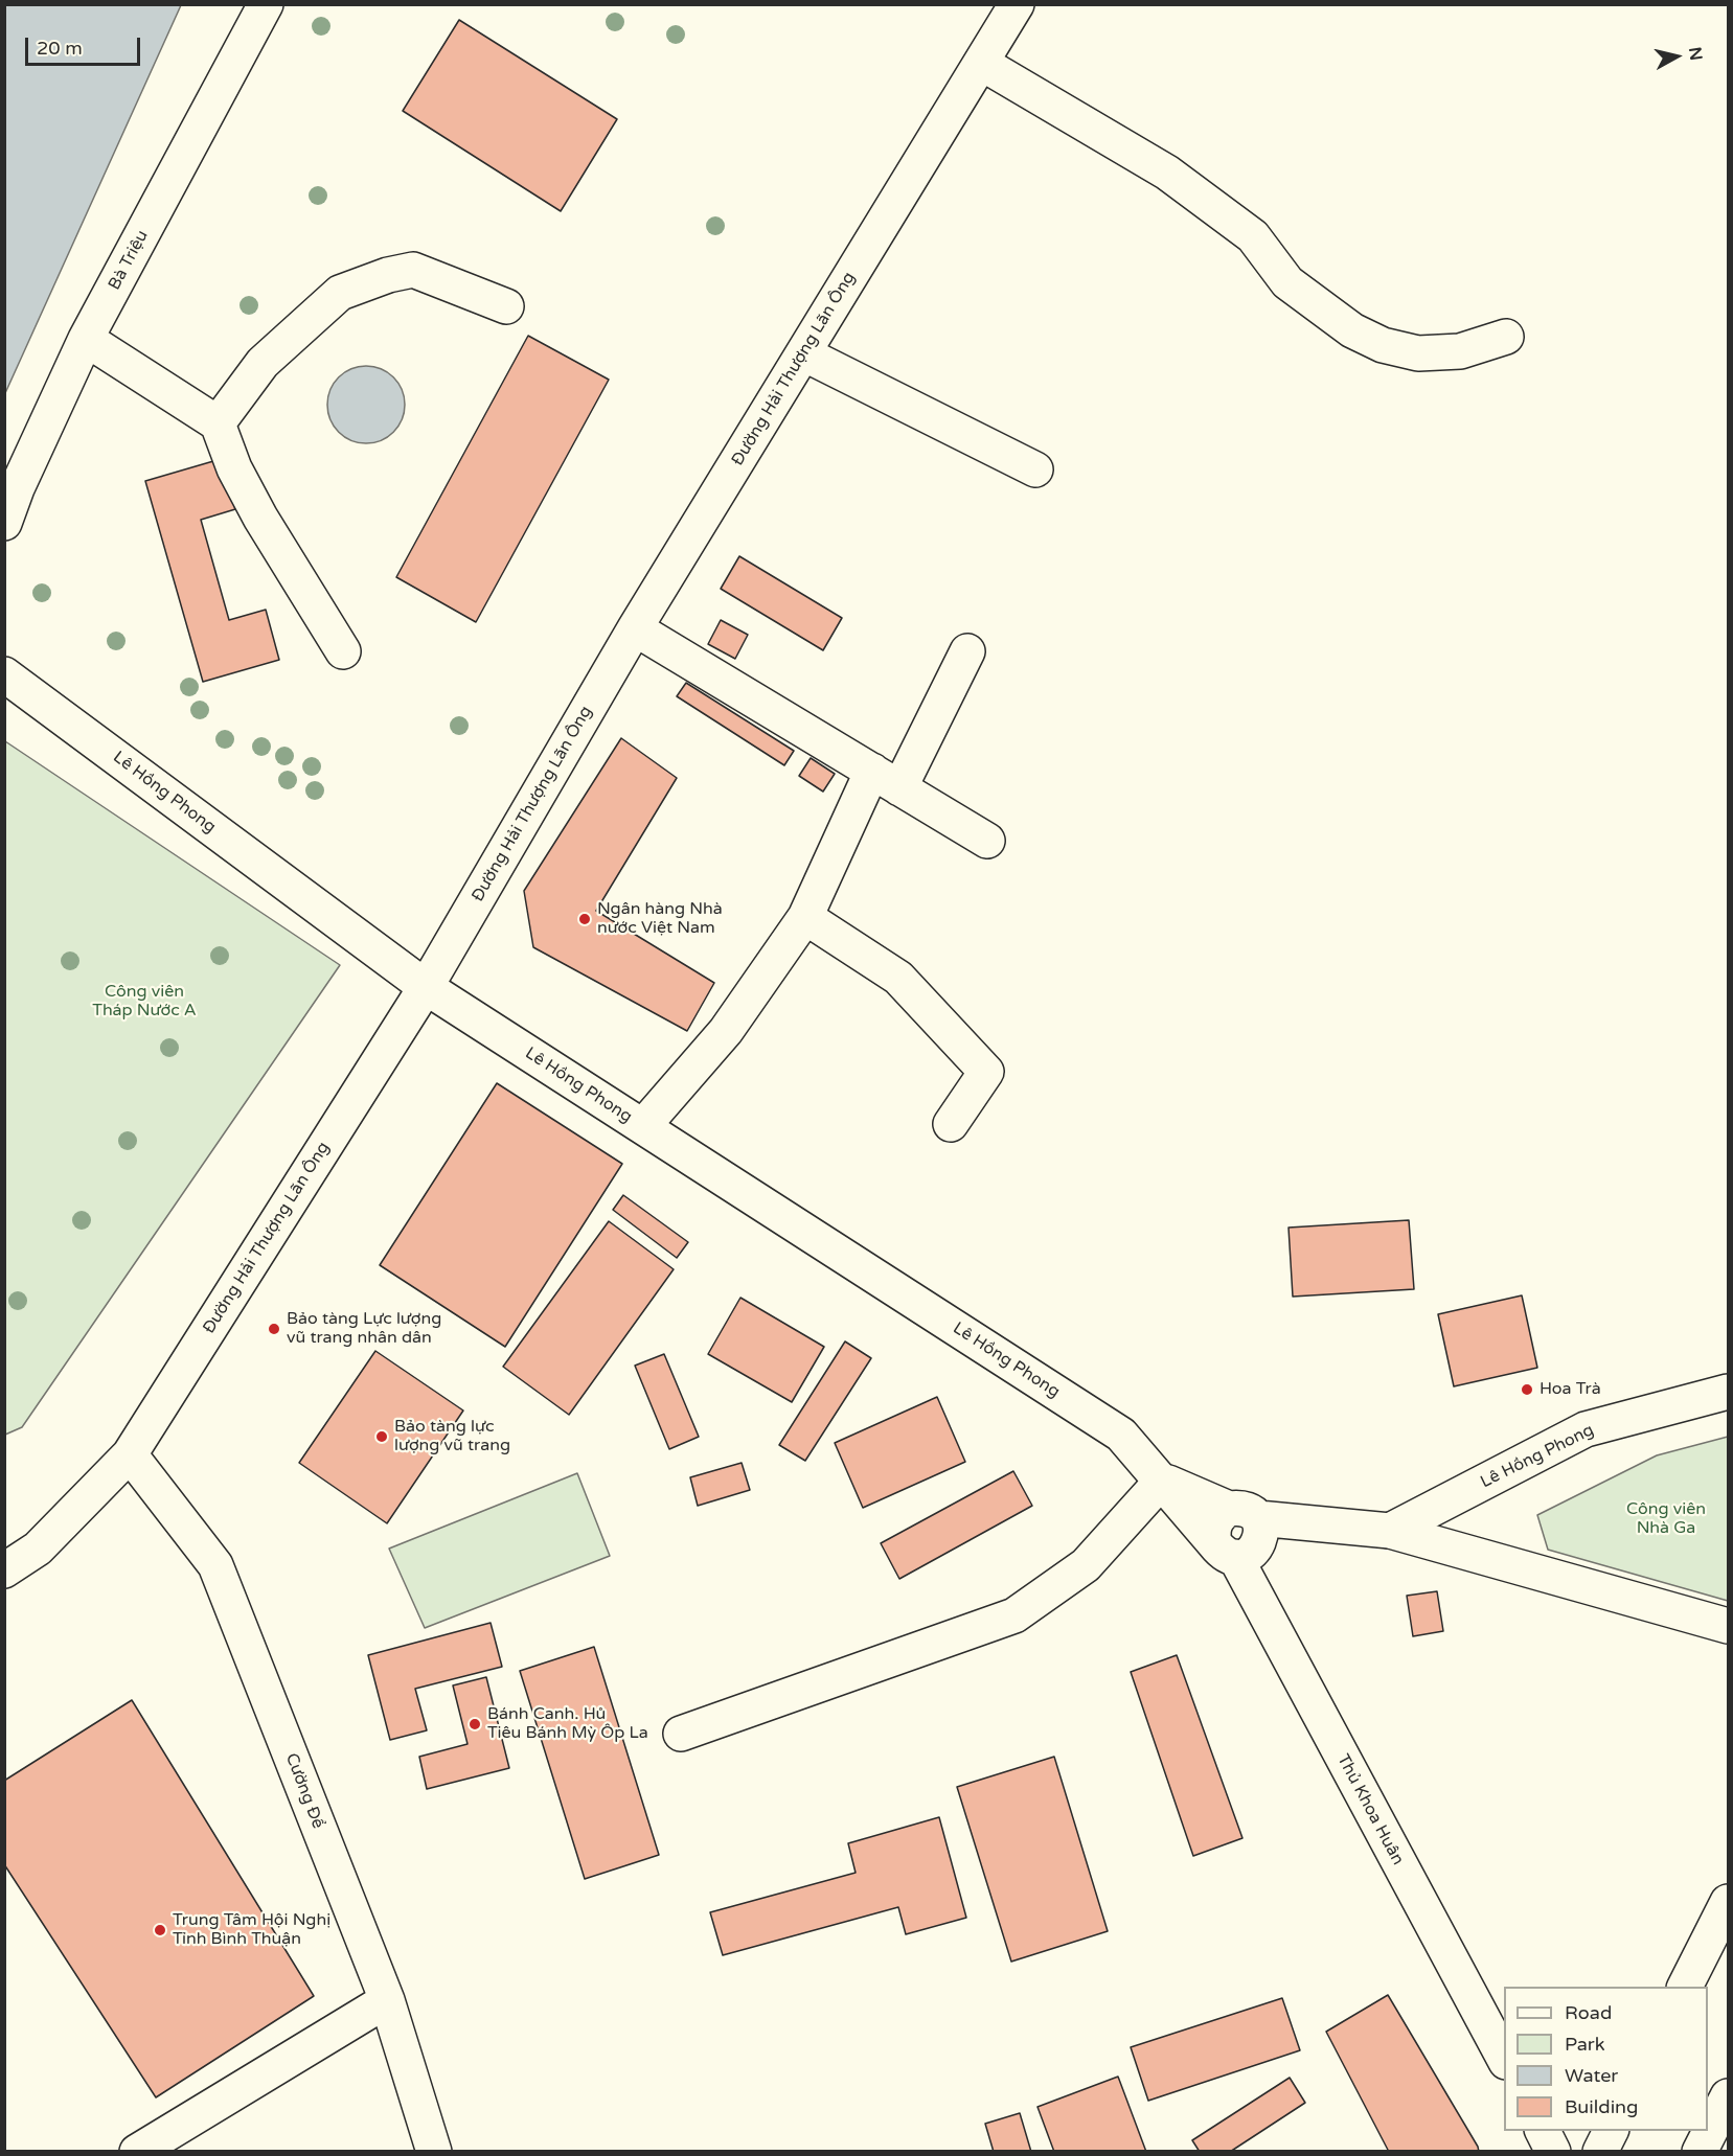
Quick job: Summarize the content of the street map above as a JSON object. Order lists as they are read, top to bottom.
{
  "streets": {
    "street": [
      "Bà Triệu",
      "Đường Hải Thượng Lãn Ông",
      "Lê Hồng Phong",
      "Cường Để",
      "Thủ Khoa Huân"
    ]
  },
  "crossings": [
    ["Đường Hải Thượng Lãn Ông", "Lê Hồng Phong"],
    ["Đường Hải Thượng Lãn Ông", "Cường Để"],
    ["Lê Hồng Phong", "Thủ Khoa Huân"]
  ],
  "parks": ["Công viên Tháp Nước A", "Công viên Nhà Ga"],
  "places": [
    "Ngân hàng Nhà nước Việt Nam",
    "Bảo tàng Lực lượng vũ trang nhân dân",
    "Hoa Trà",
    "Bảo tàng lực lượng vũ trang",
    "Bánh Canh. Hů Tiêu Bánh Mỳ Ôp La",
    "Trung Tâm Hội Nghị Tỉnh Bình Thuận"
  ],
  "legend": [
    "Road",
    "Park",
    "Water",
    "Building"
  ],
  "scale_bar": "20 m",
  "north": "right"
}
